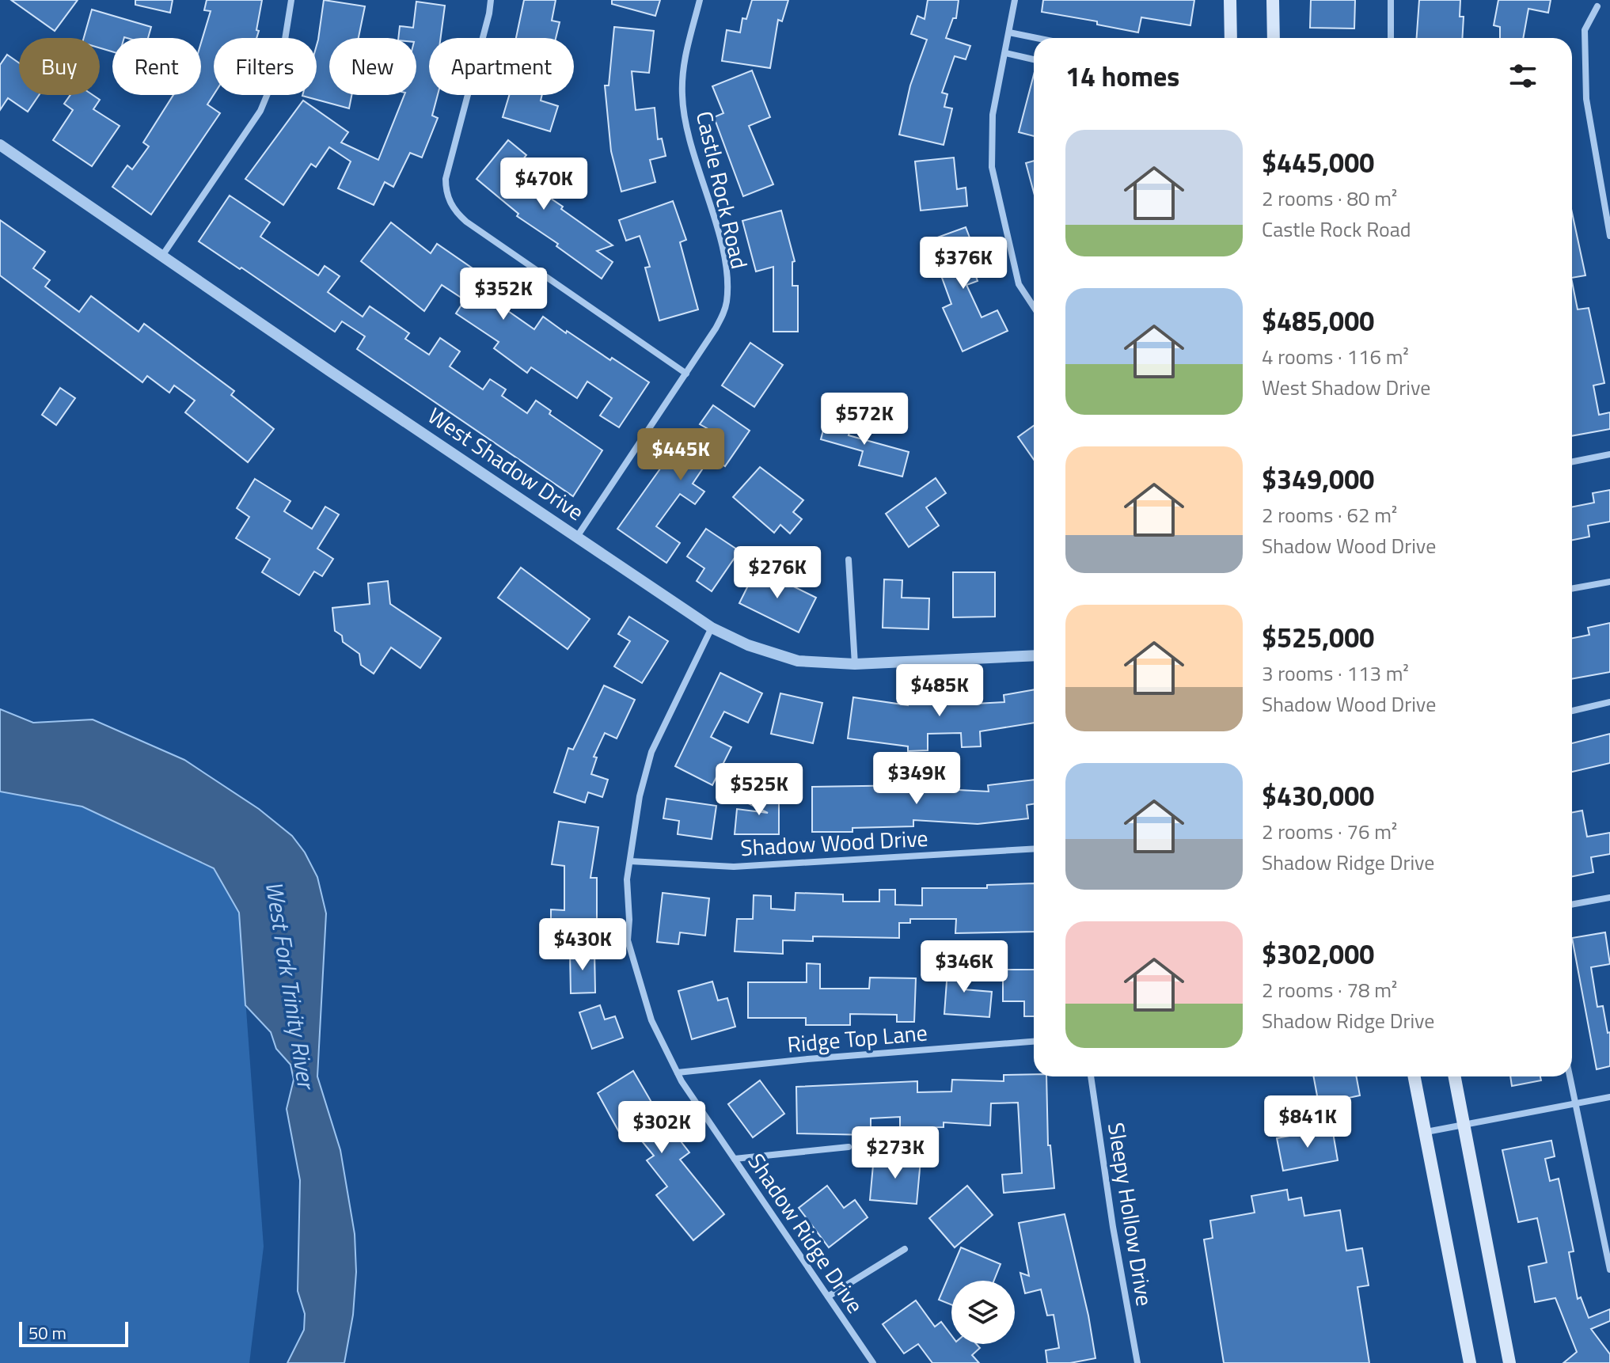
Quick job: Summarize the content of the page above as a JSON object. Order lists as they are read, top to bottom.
{
  "streets": {
    "street": [
      "Castle Rock Road",
      "West Shadow Drive",
      "Shadow Wood Drive",
      "Ridge Top Lane",
      "Sleepy Hollow Drive",
      "Shadow Ridge Drive"
    ]
  },
  "crossings": [
    ["Castle Rock Road", "West Shadow Drive"],
    ["West Shadow Drive", "Shadow Ridge Drive"],
    ["Shadow Wood Drive", "Shadow Ridge Drive"],
    ["Ridge Top Lane", "Shadow Ridge Drive"]
  ],
  "water": ["West Fork Trinity River"],
  "scale_bar": "50 m",
  "page": {
    "chip": [
      "Buy",
      "Rent",
      "Filters",
      "New",
      "Apartment"
    ],
    "heading": "14 homes",
    "list": [
      {
        "name": "$445,000",
        "note": "2 rooms · 80 m² · Castle Rock Road"
      },
      {
        "name": "$485,000",
        "note": "4 rooms · 116 m² · West Shadow Drive"
      },
      {
        "name": "$349,000",
        "note": "2 rooms · 62 m² · Shadow Wood Drive"
      },
      {
        "name": "$525,000",
        "note": "3 rooms · 113 m² · Shadow Wood Drive"
      },
      {
        "name": "$430,000",
        "note": "2 rooms · 76 m² · Shadow Ridge Drive"
      },
      {
        "name": "$302,000",
        "note": "2 rooms · 78 m² · Shadow Ridge Drive"
      }
    ],
    "price": [
      "$470K",
      "$376K",
      "$352K",
      "$572K",
      "$445K",
      "$276K",
      "$485K",
      "$349K",
      "$525K",
      "$430K",
      "$346K",
      "$841K",
      "$302K",
      "$273K"
    ],
    "scale": "50 m"
  }
}
